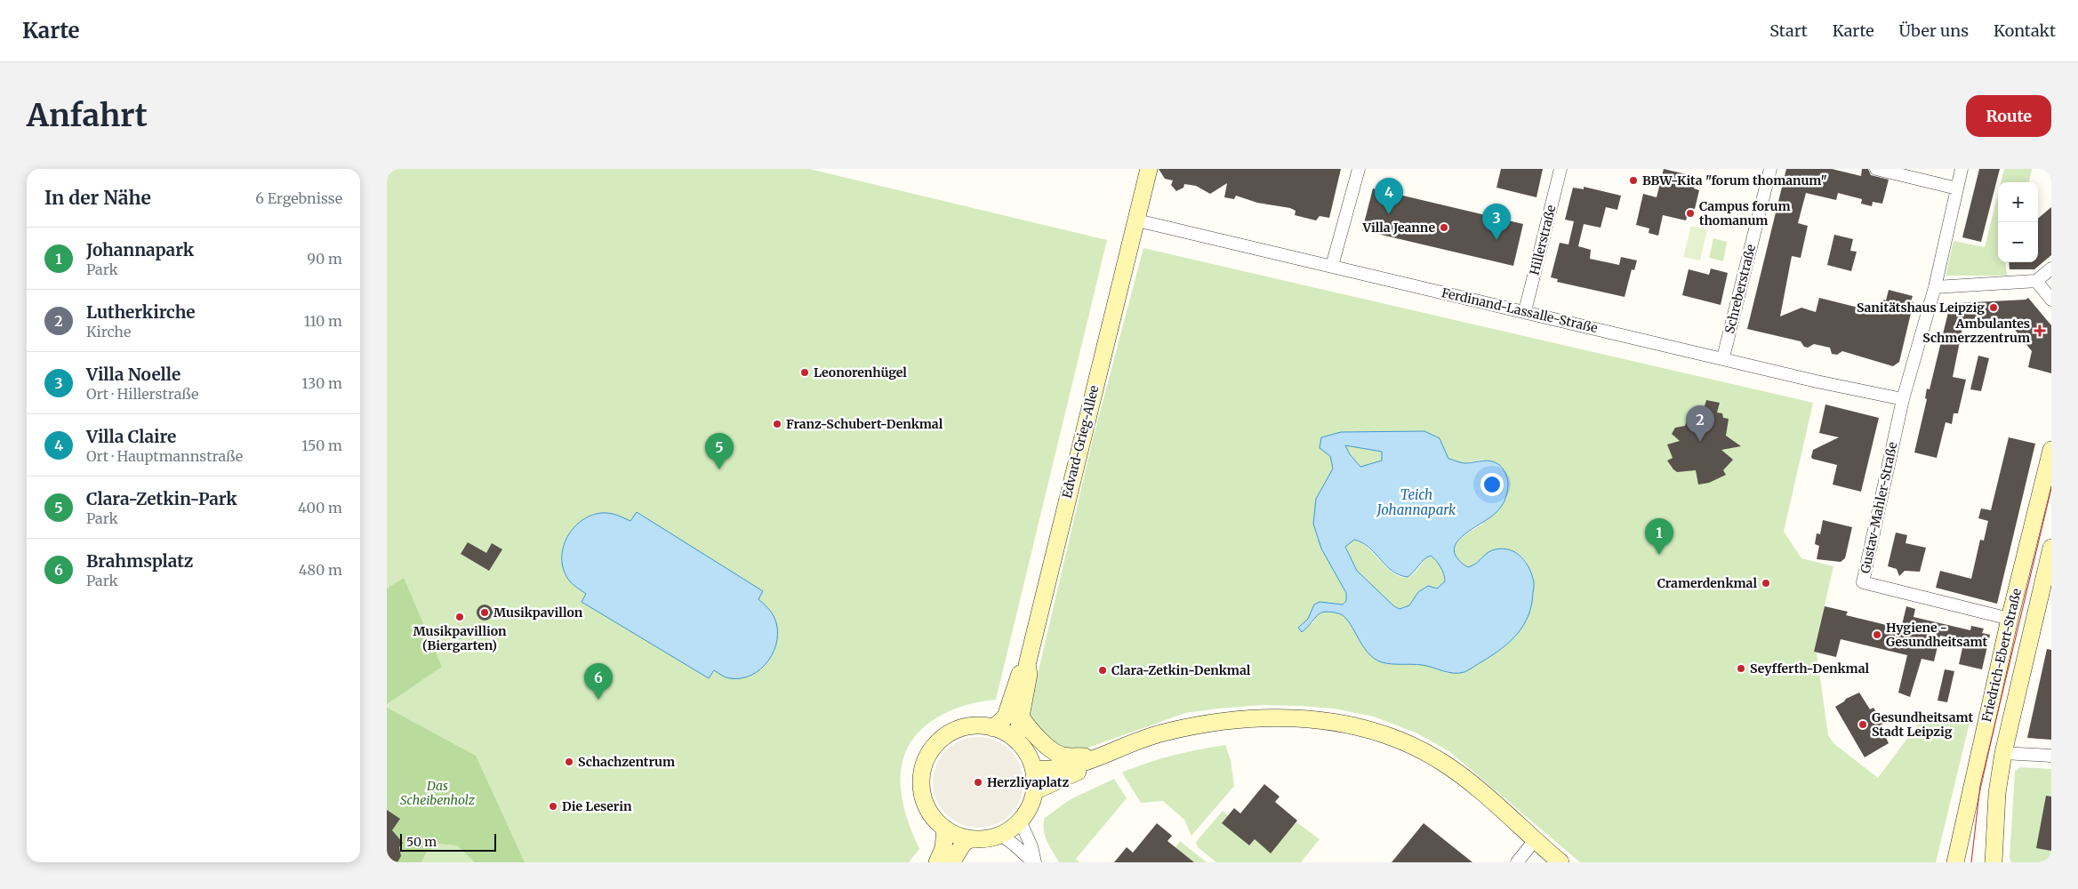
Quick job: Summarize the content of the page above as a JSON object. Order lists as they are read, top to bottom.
{
  "streets": {
    "main road": ["Edvard-Grieg-Allee", "Friedrich-Ebert-Straße"],
    "street": [
      "Hillerstraße",
      "Schreberstraße",
      "Ferdinand-Lassalle-Straße",
      "Gustav-Mahler-Straße"
    ]
  },
  "crossings": [
    ["Hillerstraße", "Ferdinand-Lassalle-Straße"],
    ["Schreberstraße", "Ferdinand-Lassalle-Straße"],
    ["Ferdinand-Lassalle-Straße", "Edvard-Grieg-Allee"],
    ["Ferdinand-Lassalle-Straße", "Gustav-Mahler-Straße"],
    ["Gustav-Mahler-Straße", "Friedrich-Ebert-Straße"]
  ],
  "water": ["Teich Johannapark"],
  "parks": ["Das Scheibenholz"],
  "places": {
    "other": [
      "BBW-Kita \"forum thomanum\"",
      "Campus forum thomanum",
      "Villa Jeanne",
      "Sanitätshaus Leipzig",
      "Leonorenhügel",
      "Franz-Schubert-Denkmal",
      "Cramerdenkmal",
      "Musikpavillon",
      "Musikpavillion (Biergarten)",
      "Hygiene - Gesundheitsamt",
      "Seyfferth-Denkmal",
      "Clara-Zetkin-Denkmal",
      "Gesundheitsamt Stadt Leipzig",
      "Schachzentrum",
      "Herzliyaplatz",
      "Die Leserin"
    ],
    "health": ["Ambulantes Schmerzzentrum"]
  },
  "scale_bar": "50 m",
  "page": {
    "header": "Karte",
    "nav": [
      "Start",
      "Karte",
      "Über uns",
      "Kontakt"
    ],
    "buttons": "Route",
    "title": "Anfahrt",
    "heading": ["In der Nähe", "6 Ergebnisse"],
    "pins": [
      "4",
      "3",
      "2",
      "5",
      "1",
      "6"
    ],
    "map_buttons": ["+", "−"],
    "list": [
      {
        "mark": "1",
        "name": "Johannapark",
        "note": "Park",
        "value": "90 m"
      },
      {
        "mark": "2",
        "name": "Lutherkirche",
        "note": "Kirche",
        "value": "110 m"
      },
      {
        "mark": "3",
        "name": "Villa Noelle",
        "note": "Ort · Hillerstraße",
        "value": "130 m"
      },
      {
        "mark": "4",
        "name": "Villa Claire",
        "note": "Ort · Hauptmannstraße",
        "value": "150 m"
      },
      {
        "mark": "5",
        "name": "Clara-Zetkin-Park",
        "note": "Park",
        "value": "400 m"
      },
      {
        "mark": "6",
        "name": "Brahmsplatz",
        "note": "Park",
        "value": "480 m"
      }
    ],
    "scale": "50 m"
  }
}
